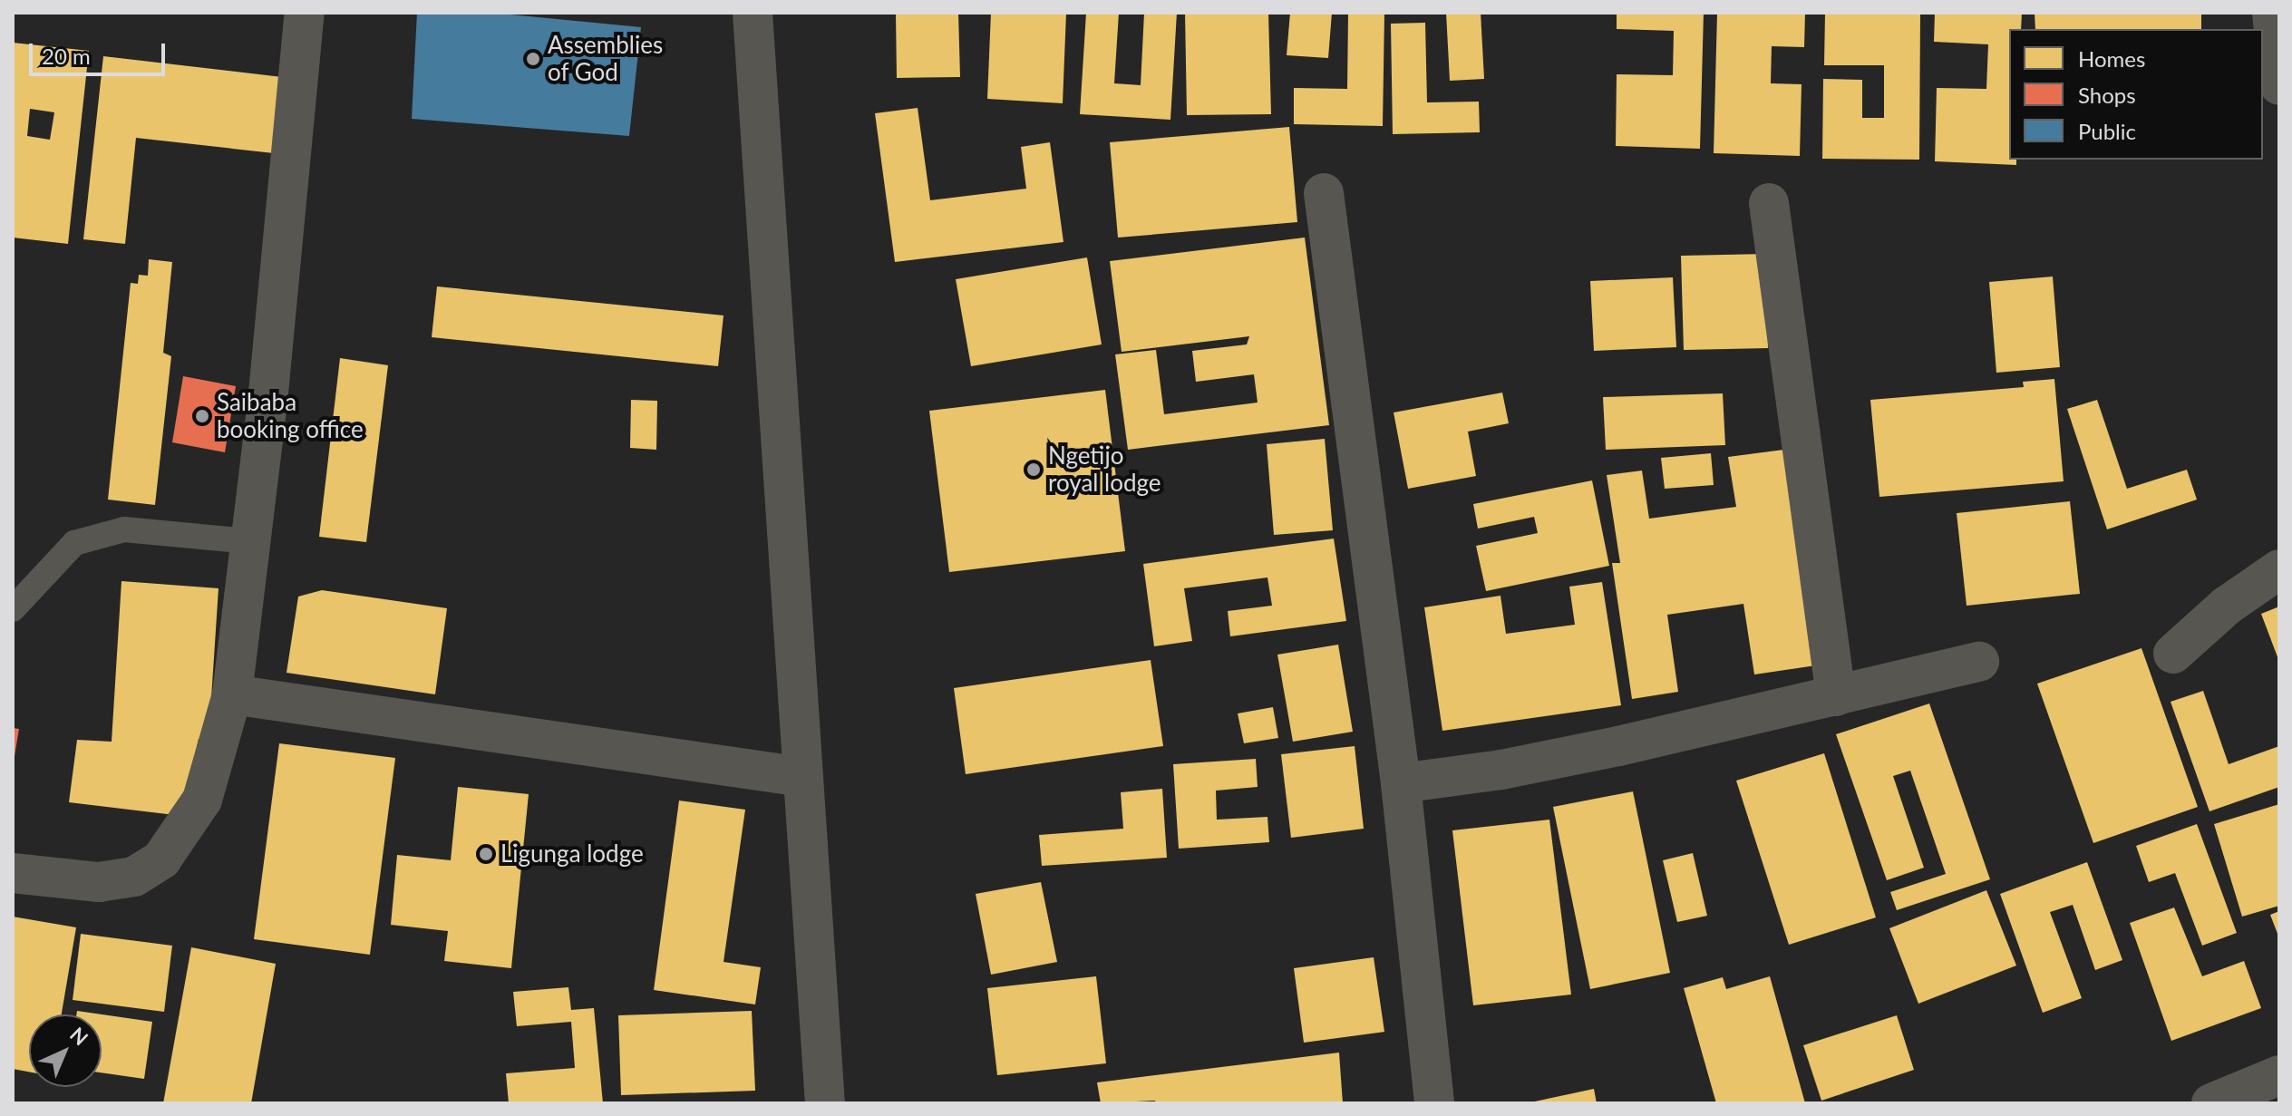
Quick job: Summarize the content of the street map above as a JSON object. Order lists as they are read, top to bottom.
{
  "places": [
    "Assemblies of God",
    "Saibaba booking office",
    "Ngetijo royal lodge",
    "Ligunga lodge"
  ],
  "legend": ["Homes", "Shops", "Public"],
  "scale_bar": "20 m",
  "north": "top right"
}
